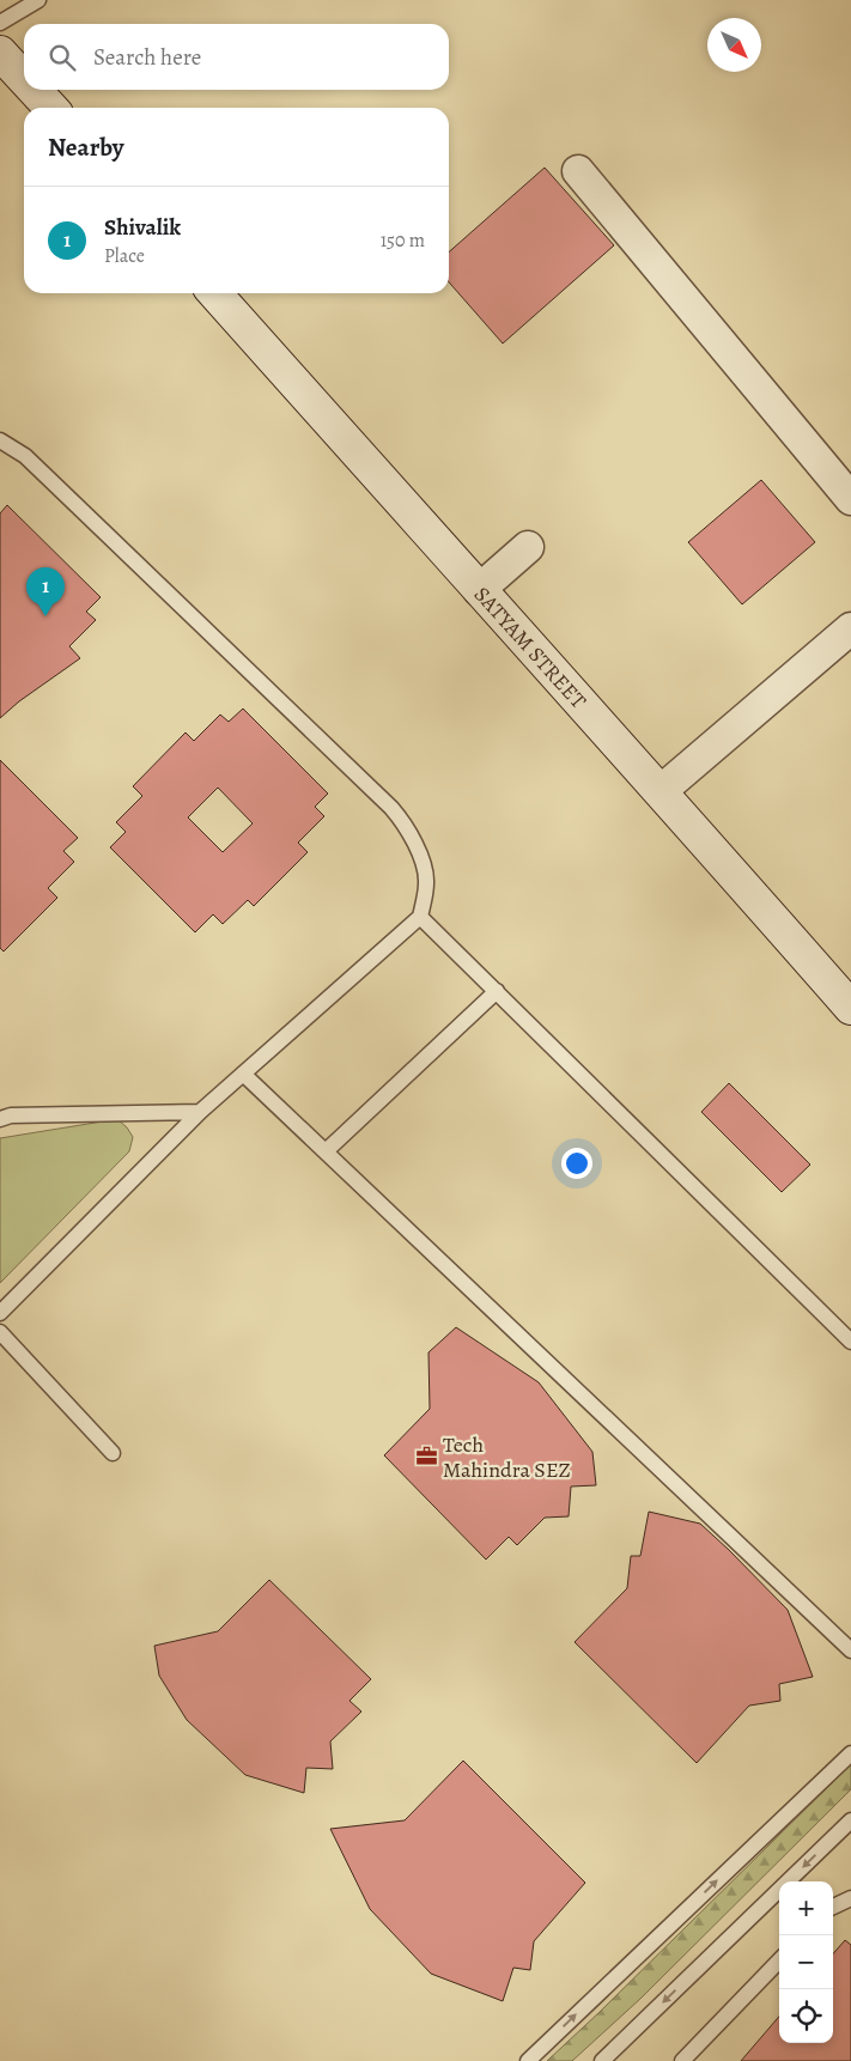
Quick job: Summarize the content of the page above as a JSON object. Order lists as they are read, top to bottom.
{
  "streets": {
    "street": ["SATYAM STREET"]
  },
  "places": {
    "office": ["Tech Mahindra SEZ"]
  },
  "north": "bottom right",
  "page": {
    "search": "Search here",
    "heading": "Nearby",
    "list": [
      {
        "mark": "1",
        "name": "Shivalik",
        "note": "Place",
        "value": "150 m"
      }
    ],
    "pins": "1",
    "map_buttons": ["+", "−"]
  }
}
